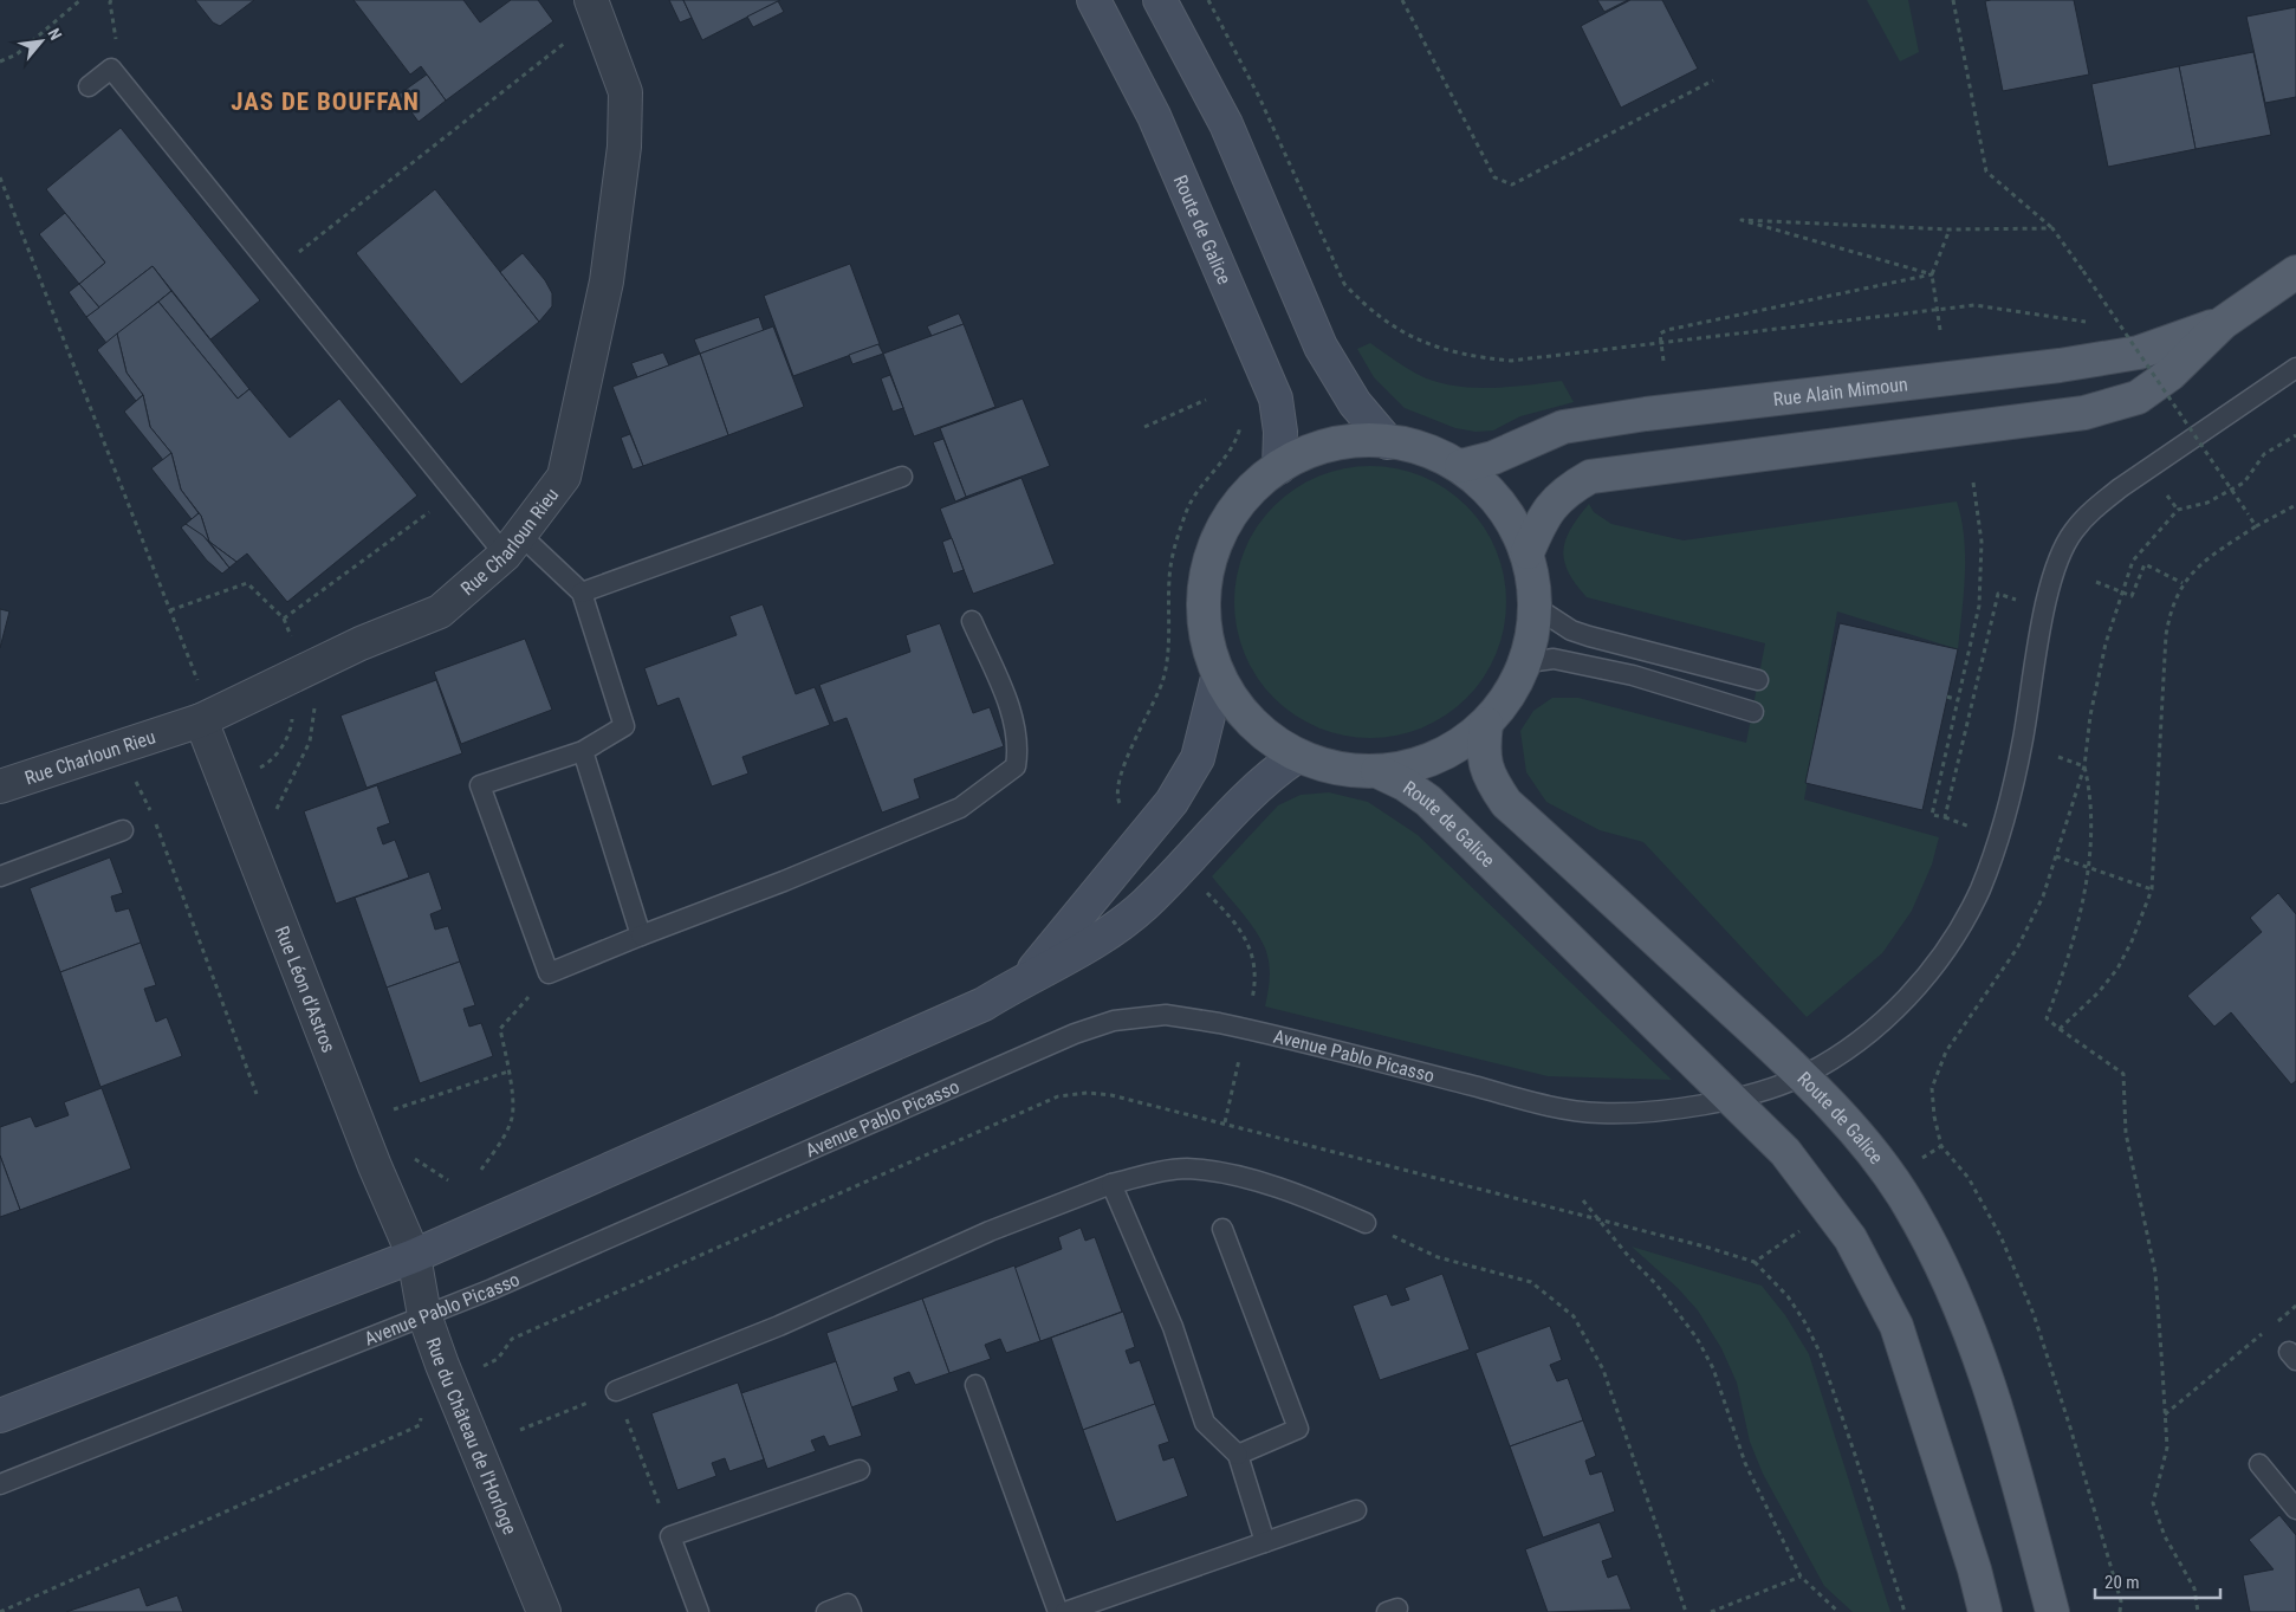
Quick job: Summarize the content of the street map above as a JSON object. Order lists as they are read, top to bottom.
{
  "streets": {
    "main road": ["Route de Galice", "Rue Alain Mimoun"],
    "street": ["Rue Charloun Rieu", "Rue Léon d'Astros", "Rue du Château de l'Horloge"],
    "lane": ["Avenue Pablo Picasso"]
  },
  "crossings": [
    ["Route de Galice", "Avenue Pablo Picasso"],
    ["Rue Charloun Rieu", "Rue Léon d'Astros"],
    ["Rue Léon d'Astros", "Rue du Château de l'Horloge"],
    ["Avenue Pablo Picasso", "Rue du Château de l'Horloge"]
  ],
  "districts": ["JAS DE BOUFFAN"],
  "scale_bar": "20 m",
  "north": "top right"
}
